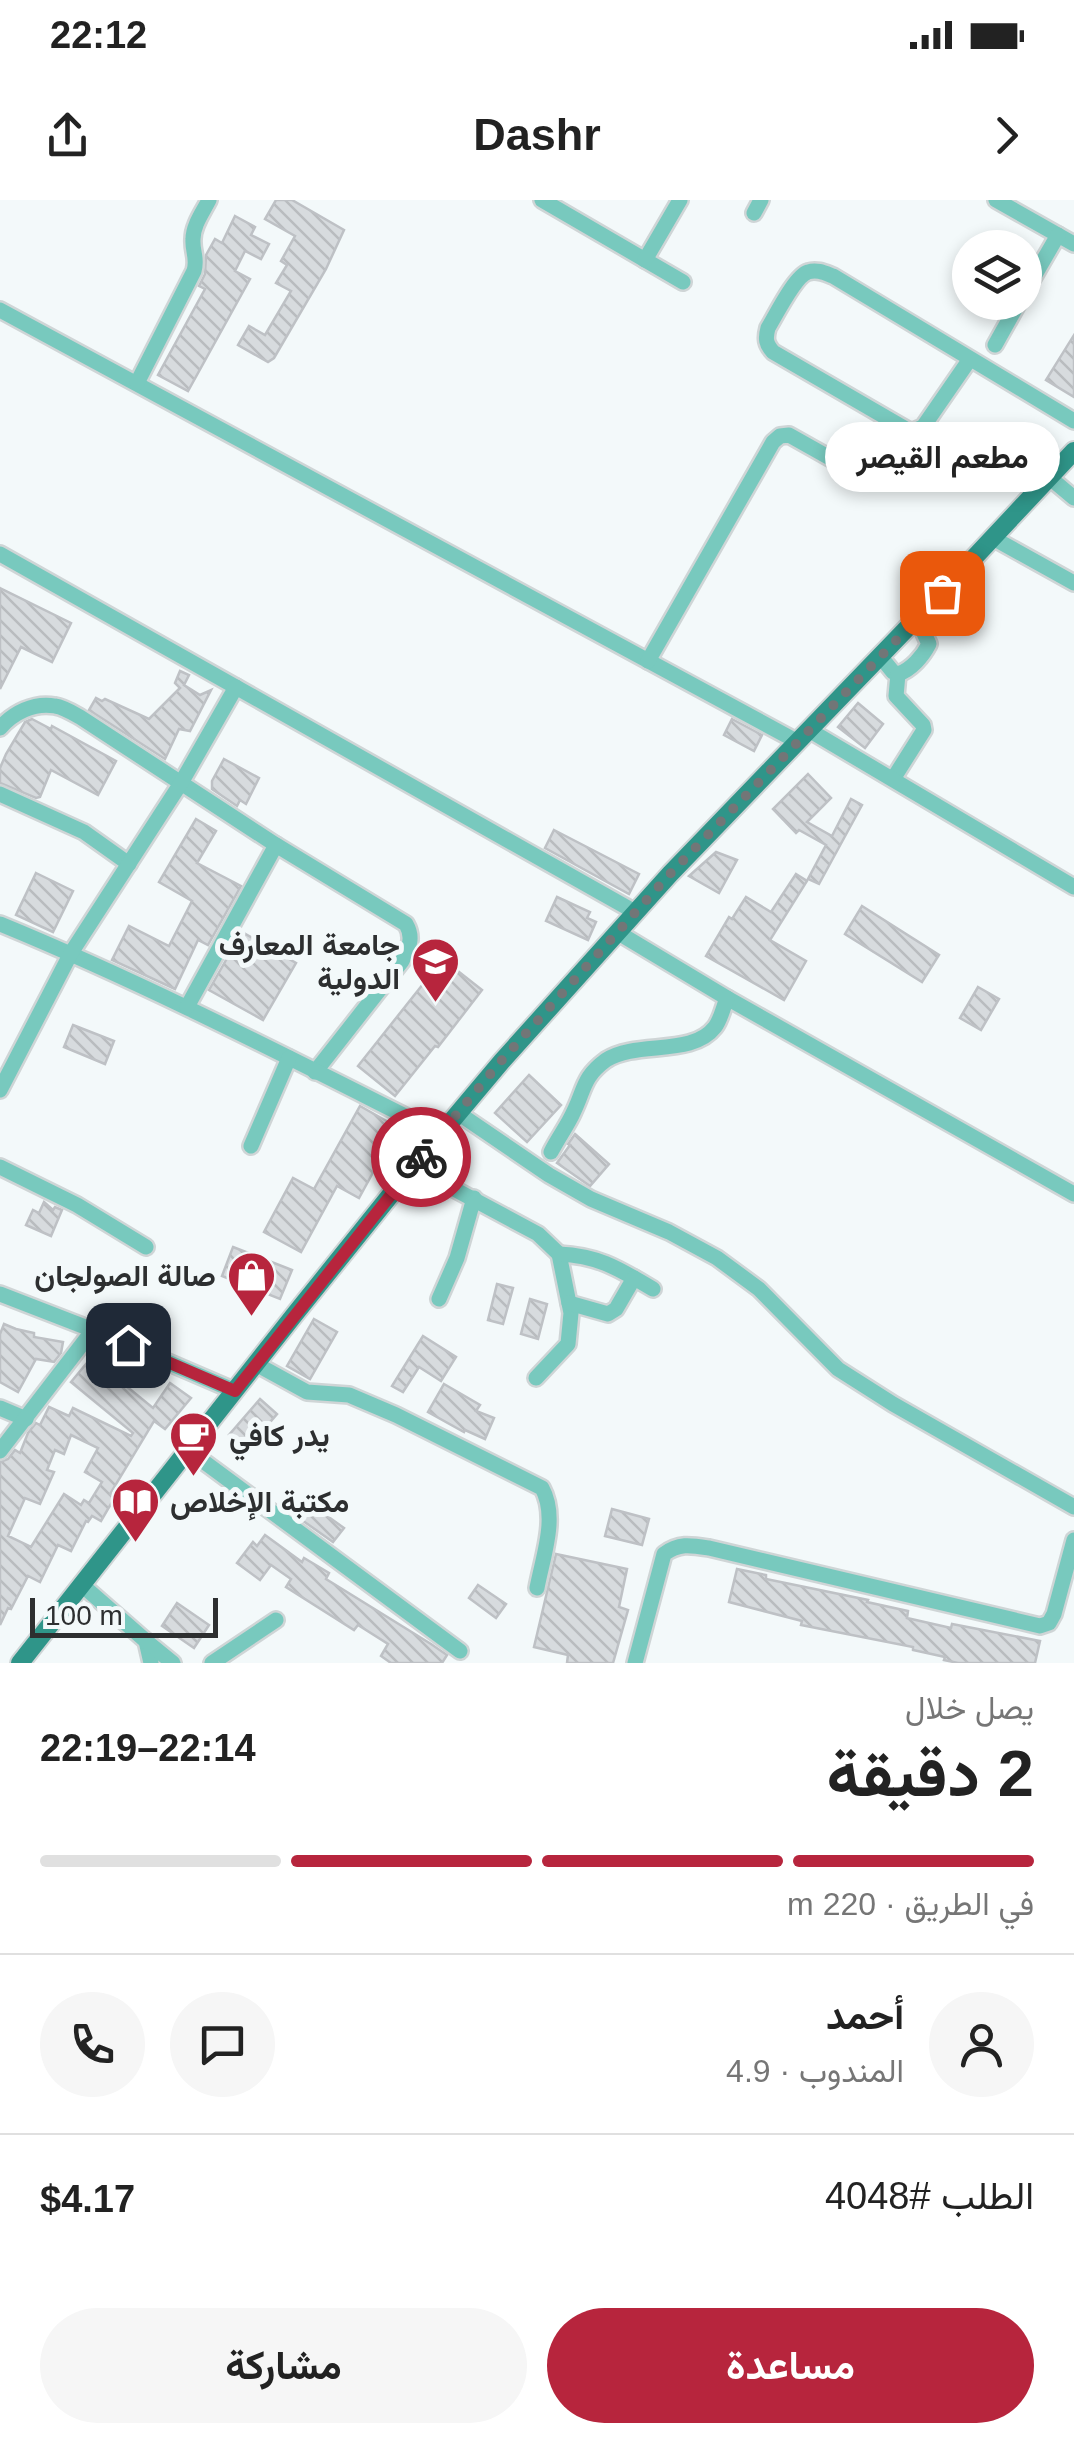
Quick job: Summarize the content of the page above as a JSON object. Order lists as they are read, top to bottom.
{
  "places": {
    "other": ["مطعم القيصر"],
    "school or university": ["جامعة المعارف الدولية"],
    "shop": ["صالة الصولجان"],
    "cafe": ["يدر كافي"],
    "library": ["مكتبة الإخلاص"]
  },
  "scale_bar": "100 m",
  "page": {
    "status": "22:12",
    "header": "Dashr",
    "bubble": "مطعم القيصر",
    "scale": "100 m",
    "heading": ["2 دقيقة", "يصل خلال", "22:14–22:19"],
    "panel": [
      "أحمد",
      "المندوب · 4.9",
      "الطلب #4048",
      "$4.17"
    ],
    "bar": "في الطريق · 220 m",
    "buttons": ["مساعدة", "مشاركة"]
  }
}
